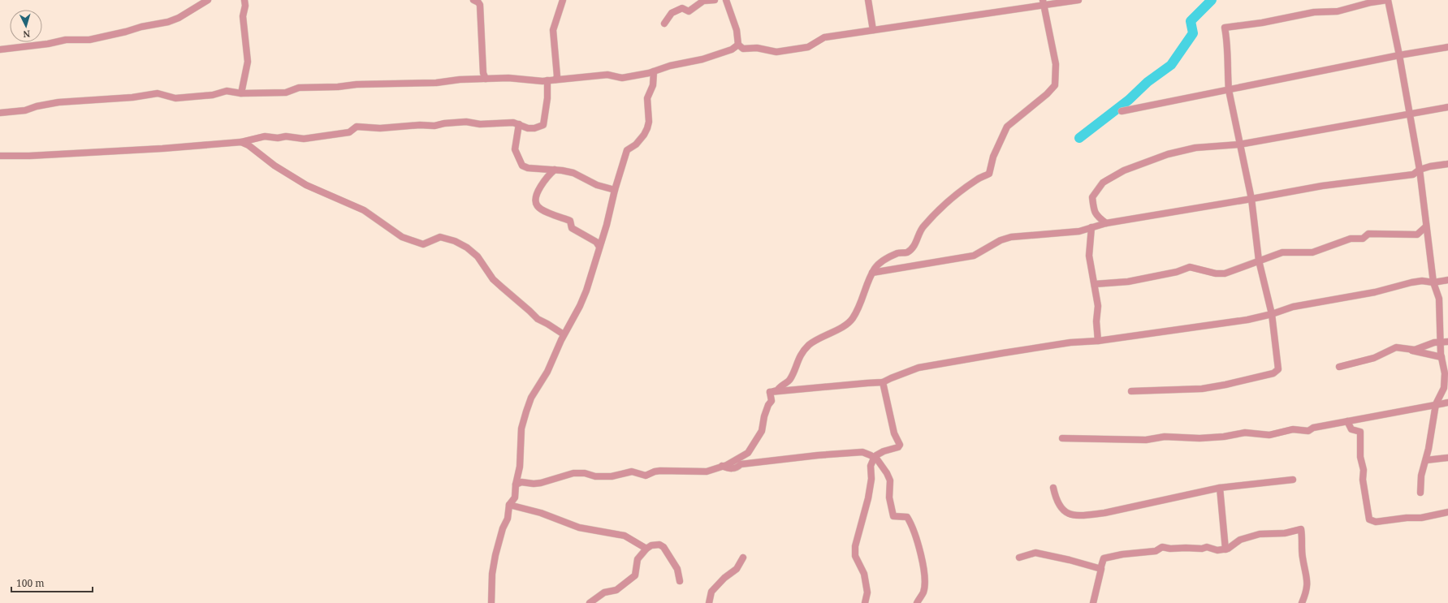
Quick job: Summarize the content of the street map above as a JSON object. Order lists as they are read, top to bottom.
{
  "scale_bar": "100 m",
  "north": "bottom"
}
